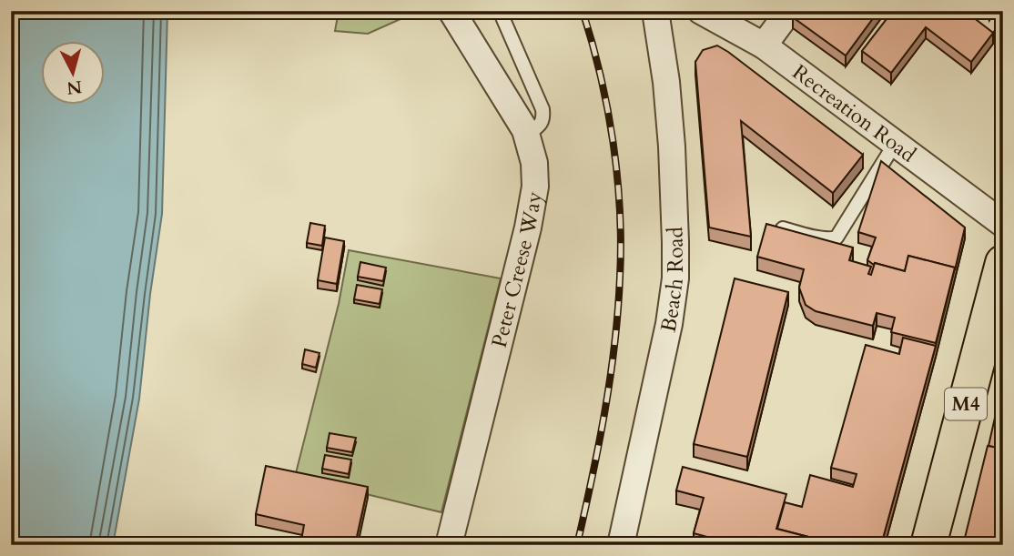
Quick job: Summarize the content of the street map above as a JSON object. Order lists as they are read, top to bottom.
{
  "streets": {
    "main road": ["M4"],
    "street": ["Recreation Road", "Peter Creese Way", "Beach Road"]
  },
  "north": "bottom"
}
